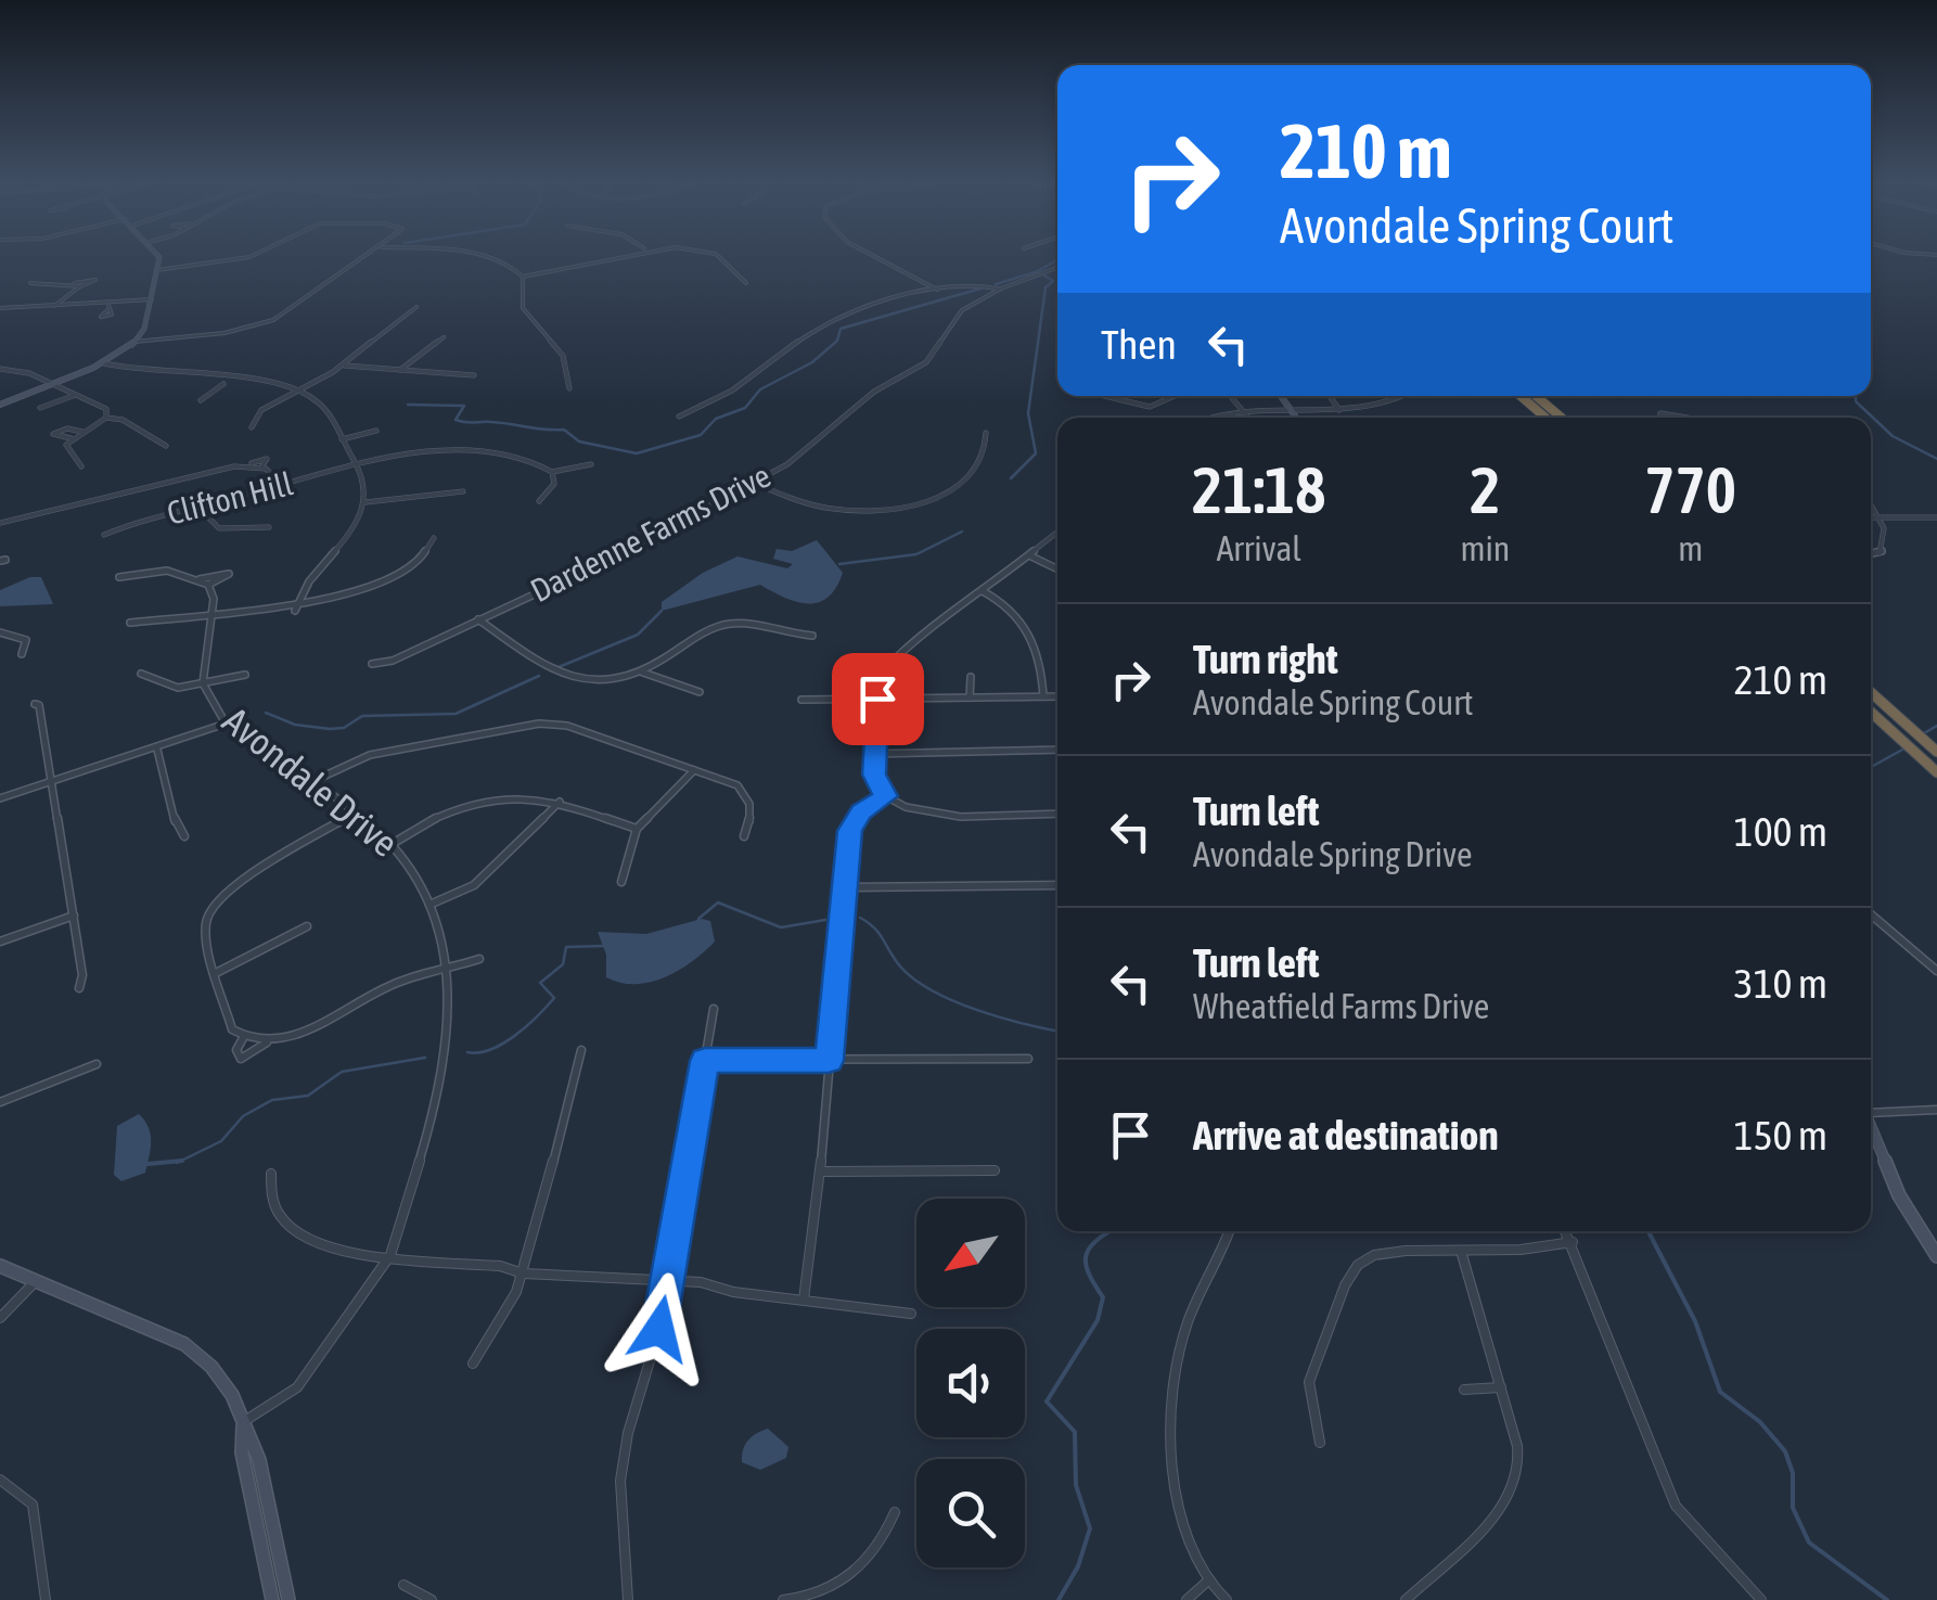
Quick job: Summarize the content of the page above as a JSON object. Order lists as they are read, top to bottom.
{
  "streets": {
    "street": ["Clifton Hill", "Dardenne Farms Drive", "Avondale Drive"]
  },
  "north": "bottom left",
  "page": {
    "turn": ["210 m", "Avondale Spring Court"],
    "then": "Then",
    "eta": [
      "21:18",
      "Arrival",
      "2",
      "min",
      "770",
      "m"
    ],
    "list": [
      {
        "name": "Turn right",
        "note": "Avondale Spring Court",
        "value": "210 m"
      },
      {
        "name": "Turn left",
        "note": "Avondale Spring Drive",
        "value": "100 m"
      },
      {
        "name": "Turn left",
        "note": "Wheatfield Farms Drive",
        "value": "310 m"
      },
      {
        "name": "Arrive at destination",
        "value": "150 m"
      }
    ]
  }
}
